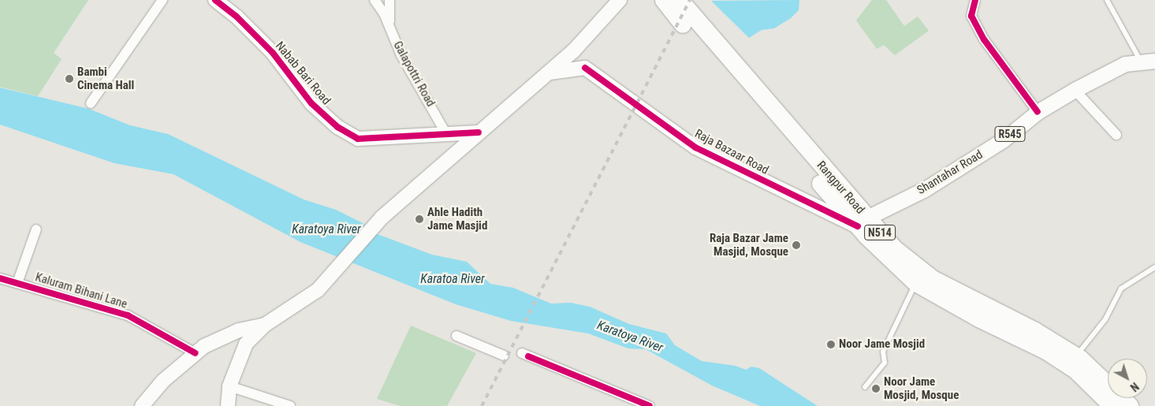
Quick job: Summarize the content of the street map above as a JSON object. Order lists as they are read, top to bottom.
{
  "streets": {
    "highway": ["Rangpur Road", "N514"],
    "main road": [
      "Nabab Bari Road",
      "R545",
      "Raja Bazaar Road",
      "Shantahar Road"
    ],
    "street": ["Galapottri Road", "Kaluram Bihani Lane"]
  },
  "crossings": [
    ["Nabab Bari Road", "Galapottri Road"],
    ["Raja Bazaar Road", "Shantahar Road"],
    ["Raja Bazaar Road", "Rangpur Road"],
    ["Shantahar Road", "Rangpur Road"]
  ],
  "water": ["Karatoya River", "Karatoa River"],
  "places": [
    "Bambi Cinema Hall",
    "Ahle Hadith Jame Masjid",
    "Raja Bazar Jame Masjid, Mosque",
    "Noor Jame Mosjid",
    "Noor Jame Mosjid, Mosque"
  ],
  "north": "bottom right"
}
